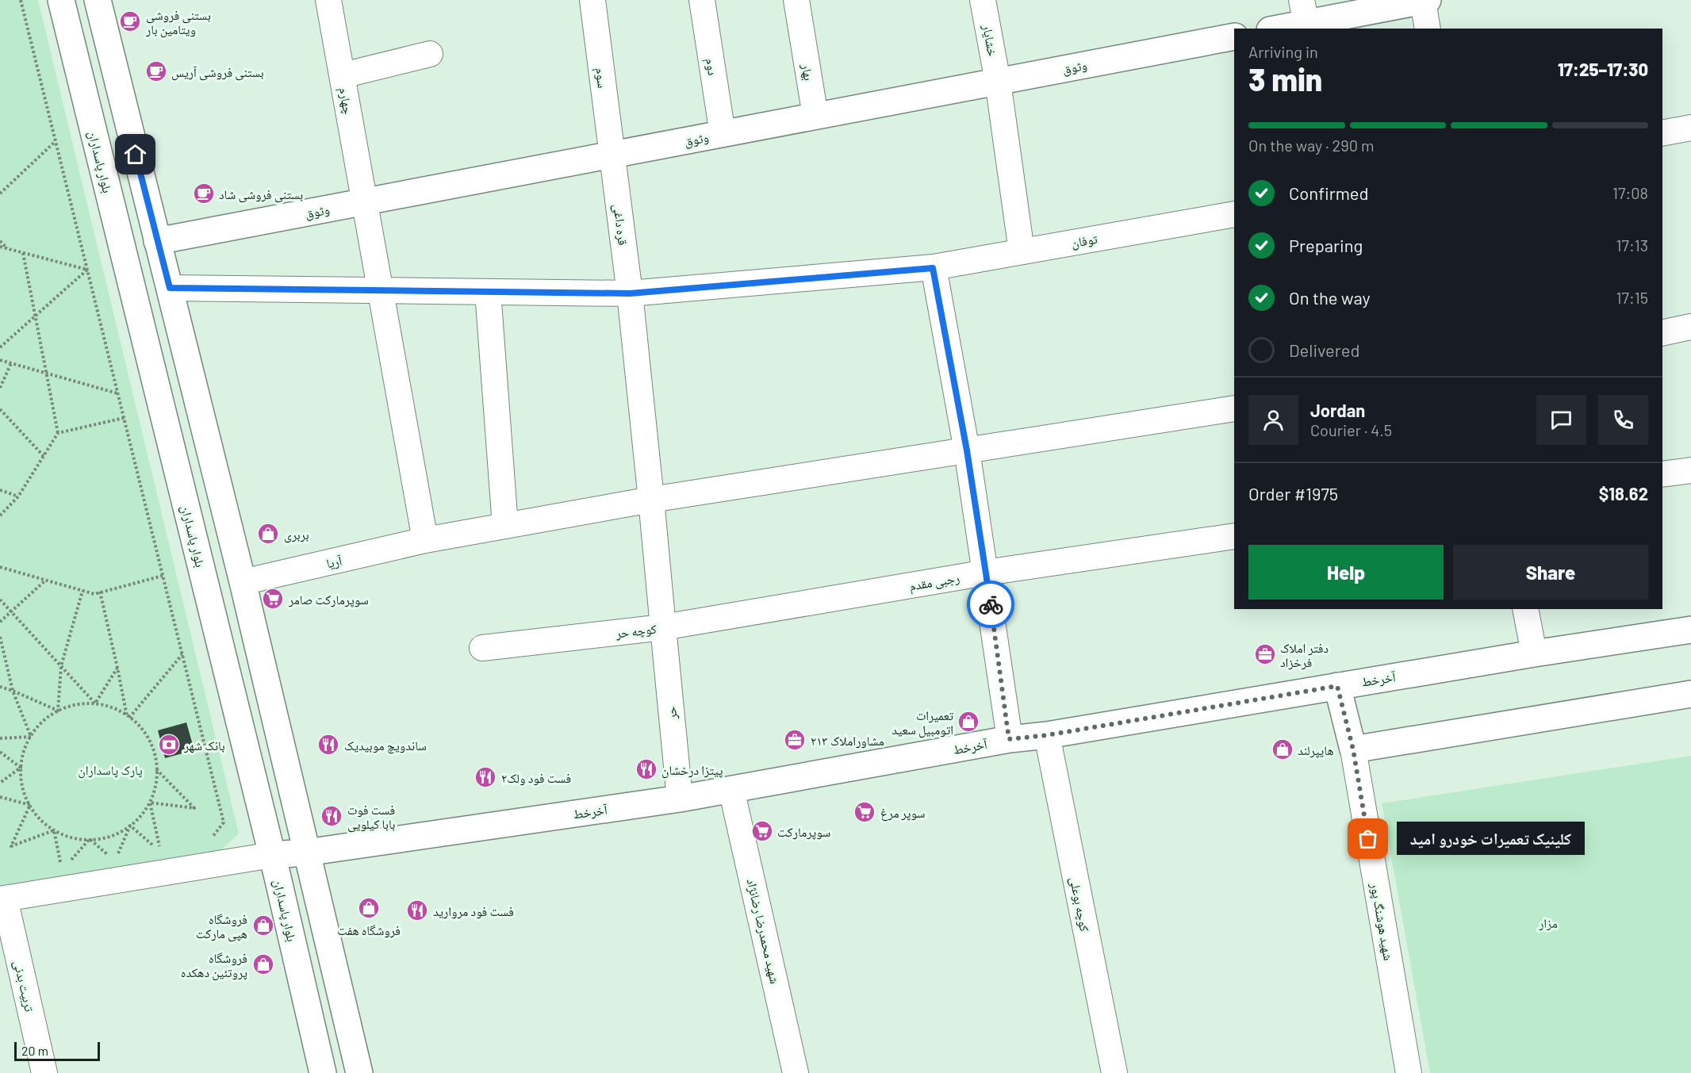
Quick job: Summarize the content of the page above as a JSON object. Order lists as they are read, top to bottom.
{
  "streets": {
    "street": [
      "خشایار",
      "دوم",
      "وثوق",
      "بهار",
      "سوم",
      "چهارم",
      "بلوار پاسداران",
      "قره داغی",
      "توفان",
      "آریا",
      "رجبی مقدم",
      "کوچه حر",
      "آخرخط",
      "حر",
      "کوچه بوعلی",
      "شهید هوشنگ پور",
      "شهید محمدرضا رضانژاد",
      "تربیت بدنی"
    ]
  },
  "crossings": [
    ["خشایار", "وثوق"],
    ["خشایار", "توفان"],
    ["دوم", "وثوق"],
    ["وثوق", "بهار"],
    ["وثوق", "سوم"],
    ["وثوق", "چهارم"],
    ["وثوق", "قره داغی"],
    ["سوم", "قره داغی"],
    ["چهارم", "توفان"],
    ["چهارم", "آریا"],
    ["بلوار پاسداران", "آخرخط"],
    ["قره داغی", "توفان"],
    ["قره داغی", "آریا"],
    ["قره داغی", "کوچه حر"],
    ["آریا", "کوچه حر"],
    ["رجبی مقدم", "کوچه حر"],
    ["رجبی مقدم", "حر"],
    ["کوچه حر", "حر"],
    ["آخرخط", "حر"],
    ["آخرخط", "کوچه بوعلی"],
    ["آخرخط", "شهید هوشنگ پور"],
    ["آخرخط", "شهید محمدرضا رضانژاد"]
  ],
  "parks": ["پارک پاسداران", "مزار"],
  "places": {
    "cafe": ["بستنی فروشی ویتامین بار", "بستنی فروشی آریس", "بستنی فروشی شاد"],
    "shop": [
      "بربری",
      "تعمیرات اتومبیل سعید",
      "هایپرلند",
      "فروشگاه هفت",
      "فروشگاه هپی مارکت",
      "فروشگاه پروتئین دهکده"
    ],
    "supermarket": ["سوپرمارکت صامر", "سوپر مرغ", "سوپرمارکت"],
    "office": ["دفتر املاک فرخزاد", "مشاوراملاک ۲۱۳"],
    "bank": ["بانک شهر"],
    "restaurant": [
      "ساندویچ موبیدیک",
      "پیتزا درخشان",
      "فست فود ولک۲",
      "فست فوت بابا کیلویی",
      "فست فود مروارید"
    ],
    "other": ["کلینیک تعمیرات خودرو امید"]
  },
  "scale_bar": "20 m",
  "page": {
    "heading": ["3 min", "Arriving in", "17:25–17:30"],
    "panel": [
      "Jordan",
      "Courier · 4.5",
      "Order #1975",
      "$18.62"
    ],
    "bar": "On the way · 290 m",
    "list": [
      ["Confirmed", "17:08"],
      ["Preparing", "17:13"],
      ["On the way", "17:15"],
      "Delivered"
    ],
    "buttons": ["Help", "Share"],
    "bubble": "کلینیک تعمیرات خودرو امید",
    "scale": "20 m"
  }
}
